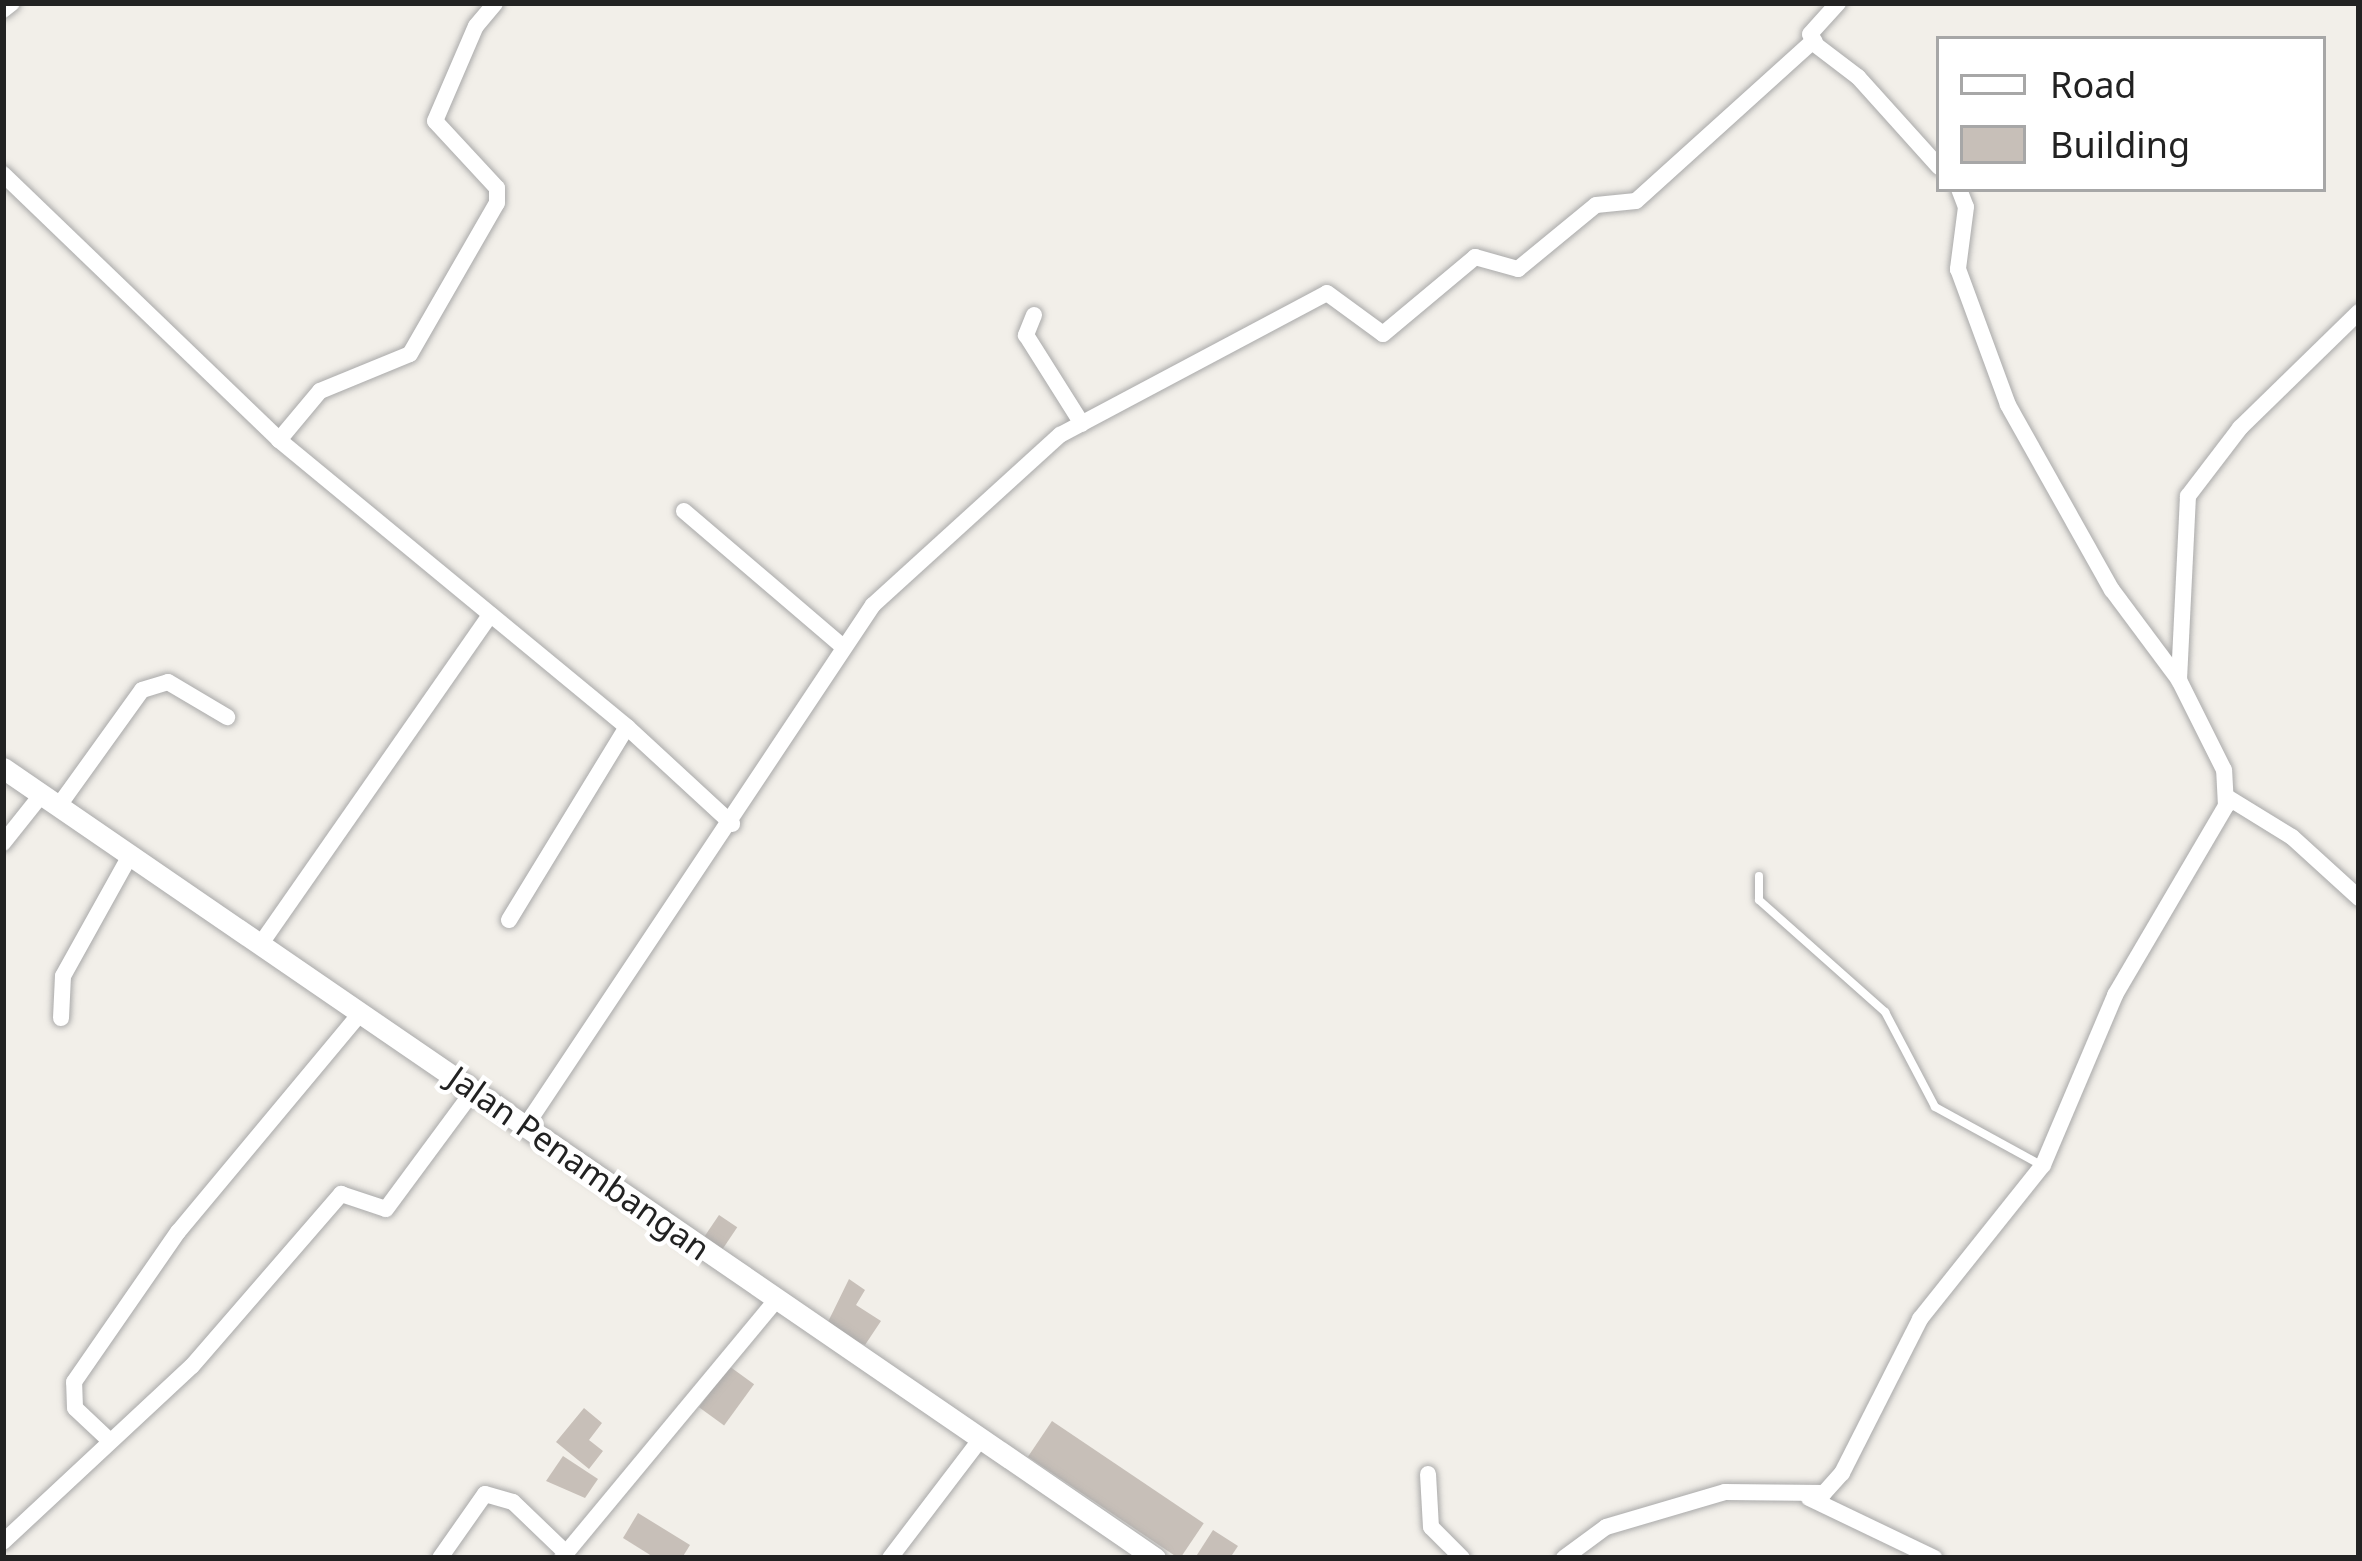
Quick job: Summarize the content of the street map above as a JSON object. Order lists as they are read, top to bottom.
{
  "streets": {
    "street": ["Jalan Penambangan"]
  },
  "legend": ["Road", "Building"]
}
